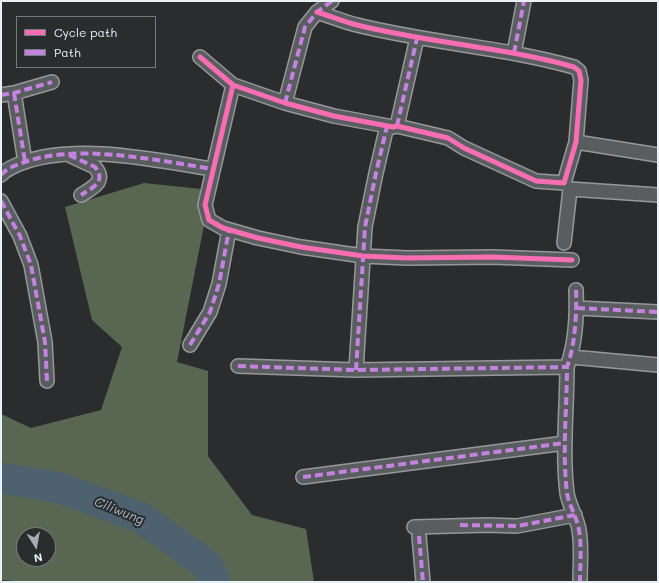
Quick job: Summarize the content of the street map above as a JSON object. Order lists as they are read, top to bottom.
{
  "water": ["Ciliwung"],
  "legend": ["Cycle path", "Path"],
  "north": "bottom"
}
